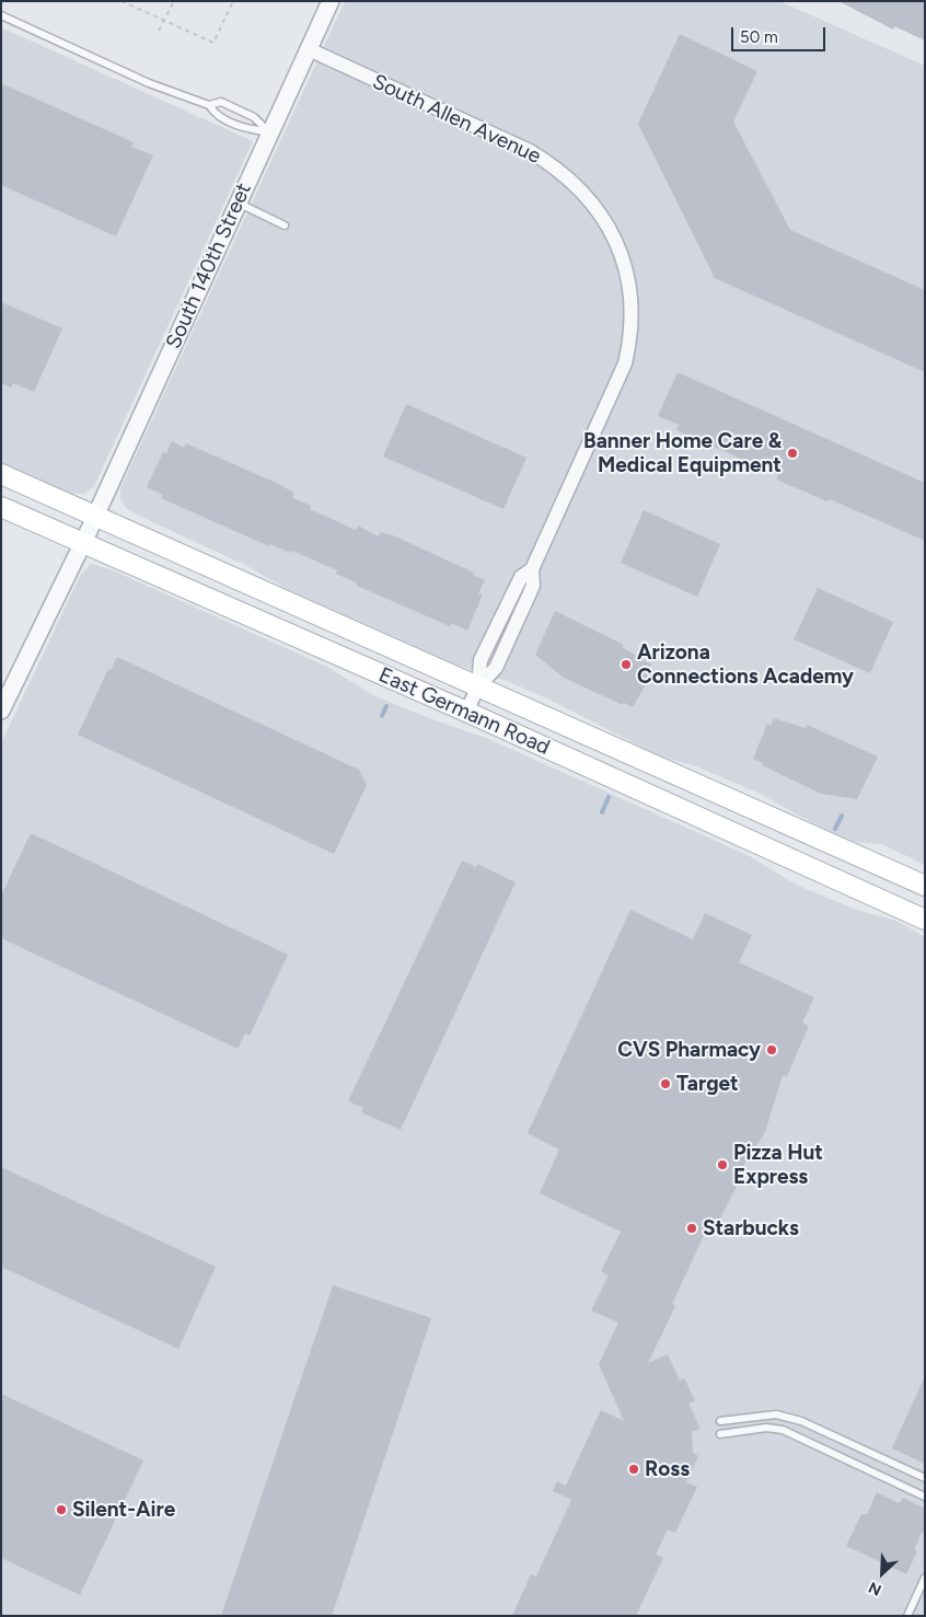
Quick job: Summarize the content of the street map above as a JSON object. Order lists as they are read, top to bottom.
{
  "streets": {
    "main road": ["East Germann Road"],
    "street": ["South Allen Avenue", "South 140th Street"]
  },
  "crossings": [
    ["South Allen Avenue", "South 140th Street"],
    ["South Allen Avenue", "East Germann Road"],
    ["South 140th Street", "East Germann Road"]
  ],
  "places": [
    "Banner Home Care & Medical Equipment",
    "Arizona Connections Academy",
    "CVS Pharmacy",
    "Target",
    "Pizza Hut Express",
    "Starbucks",
    "Ross",
    "Silent-Aire"
  ],
  "scale_bar": "50 m",
  "north": "bottom left"
}
